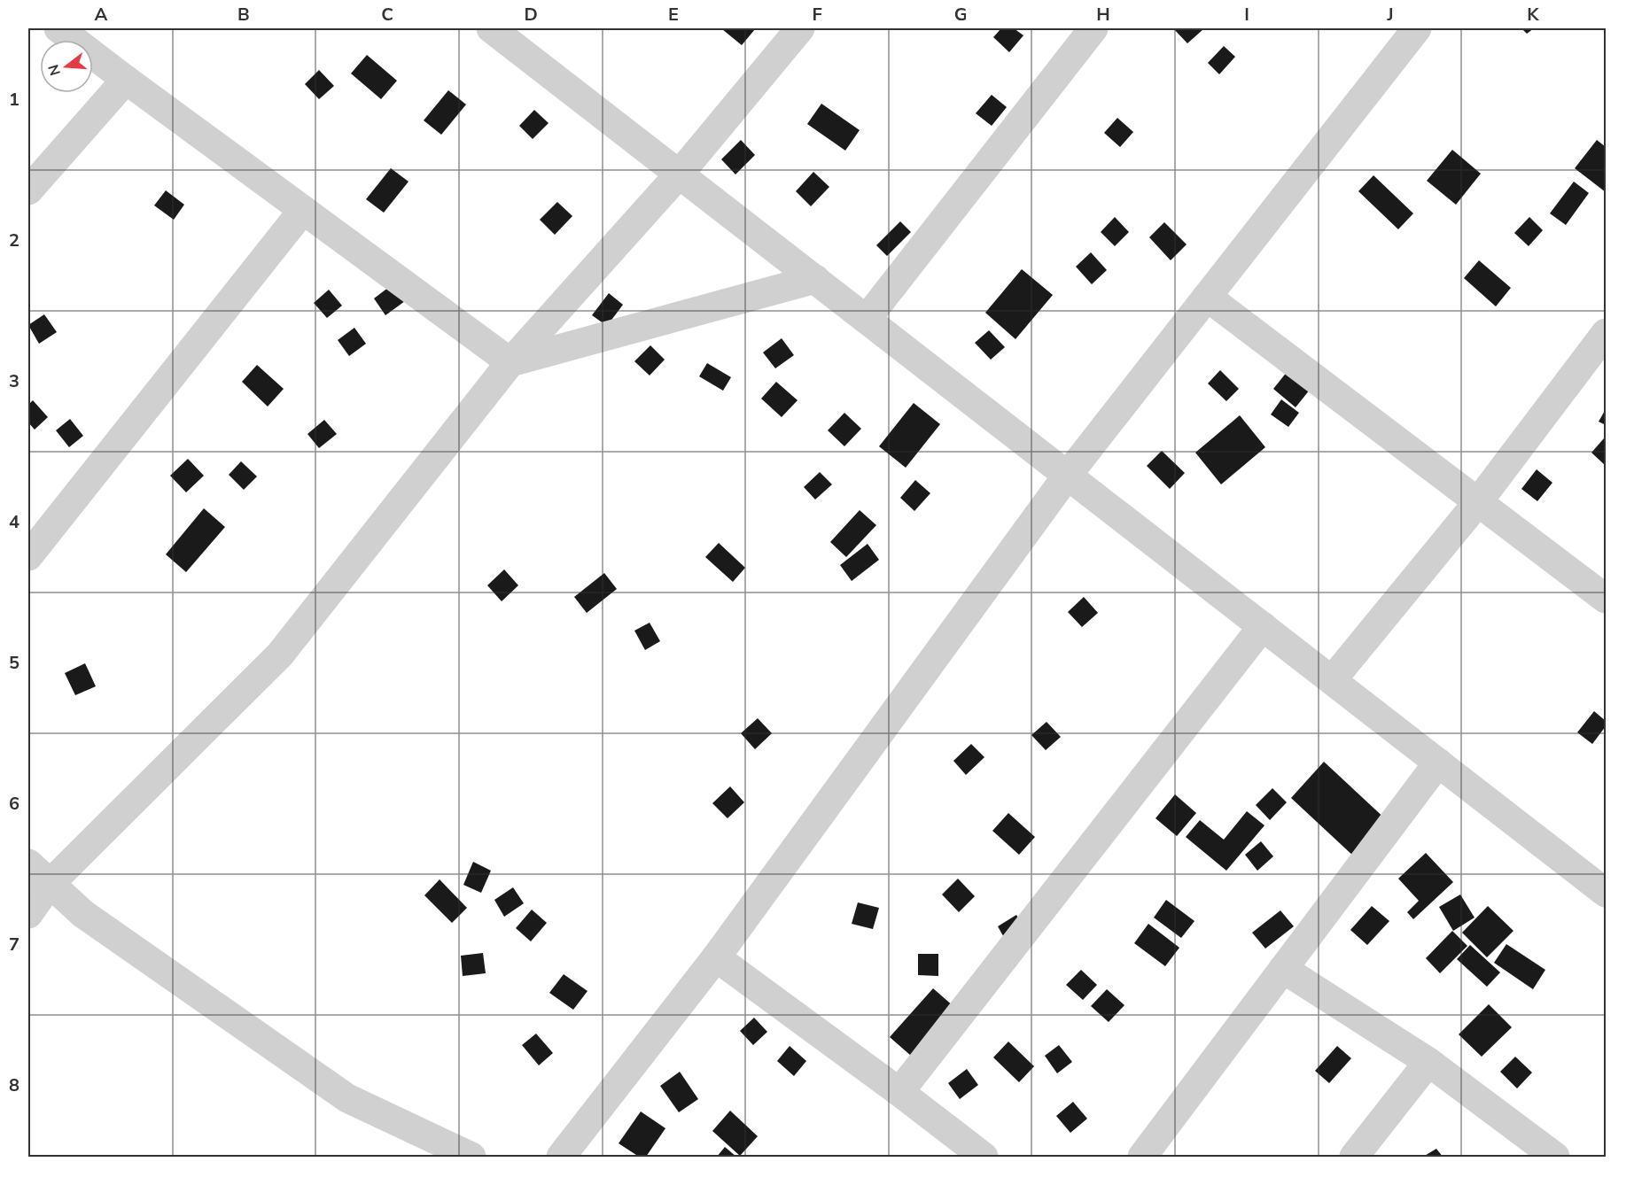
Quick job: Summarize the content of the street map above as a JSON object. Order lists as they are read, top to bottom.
{
  "north": "left",
  "grid": {
    "columns": [
      "A",
      "B",
      "C",
      "D",
      "E",
      "F",
      "G",
      "H",
      "I",
      "J",
      "K"
    ],
    "rows": [
      "1",
      "2",
      "3",
      "4",
      "5",
      "6",
      "7",
      "8"
    ]
  }
}
